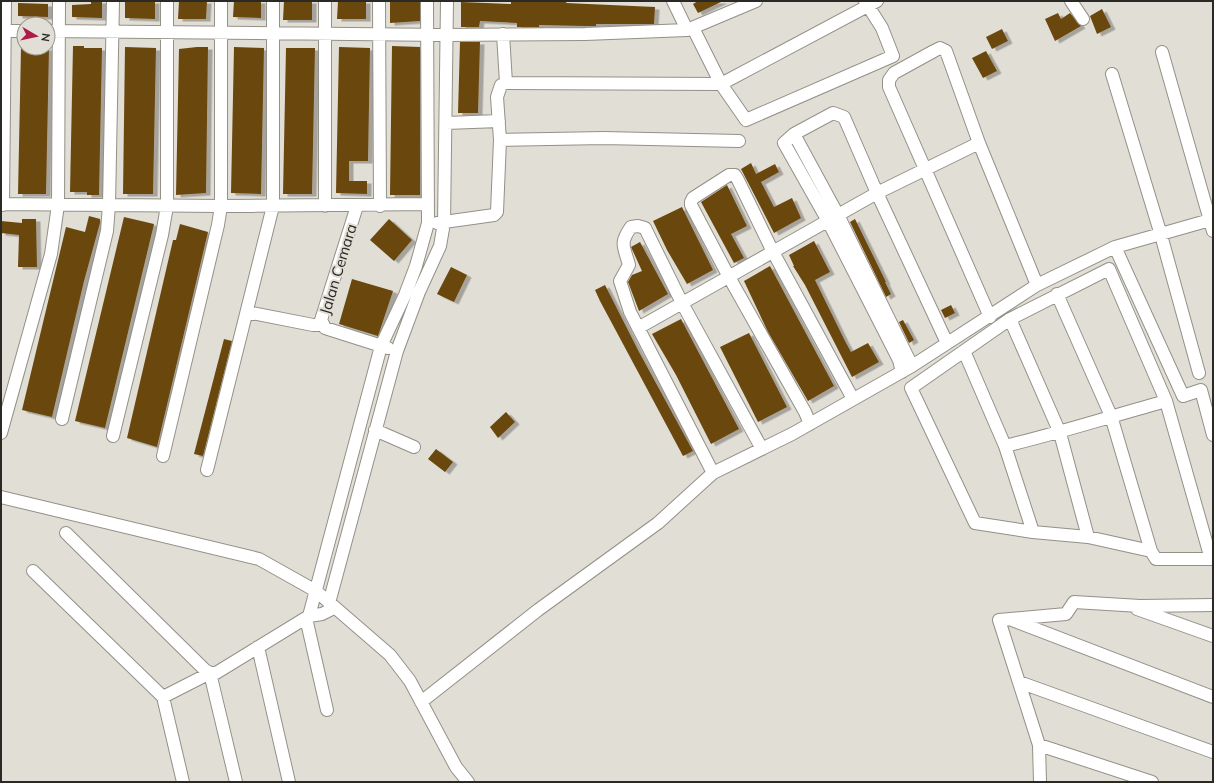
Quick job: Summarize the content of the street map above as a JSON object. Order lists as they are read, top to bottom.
{
  "streets": {
    "street": ["Jalan Cemara"]
  },
  "north": "right"
}
